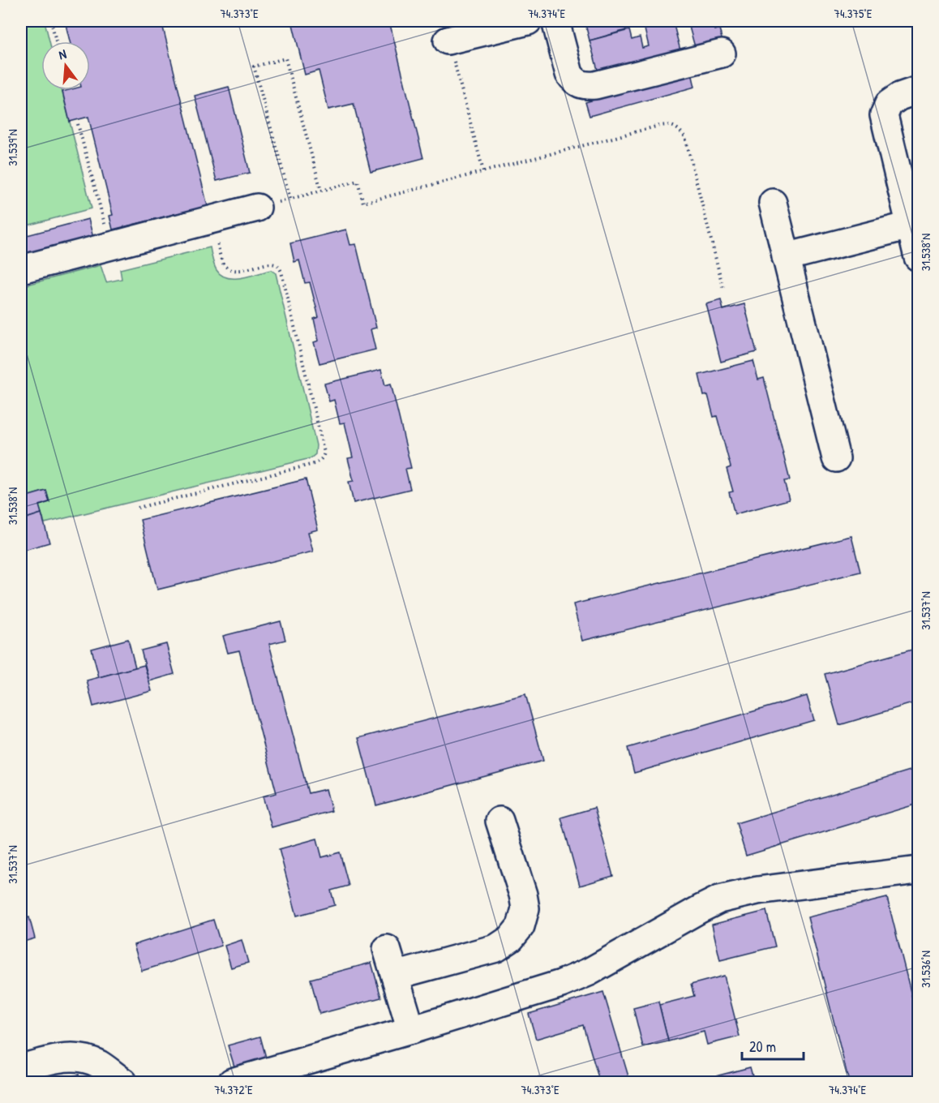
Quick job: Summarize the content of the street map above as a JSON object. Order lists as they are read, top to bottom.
{
  "scale_bar": "20 m",
  "north": "top",
  "coordinates": [
    "74.373°E",
    "74.374°E",
    "74.375°E",
    "31.539°N",
    "31.538°N",
    "31.537°N",
    "31.536°N",
    "74.372°E"
  ]
}
